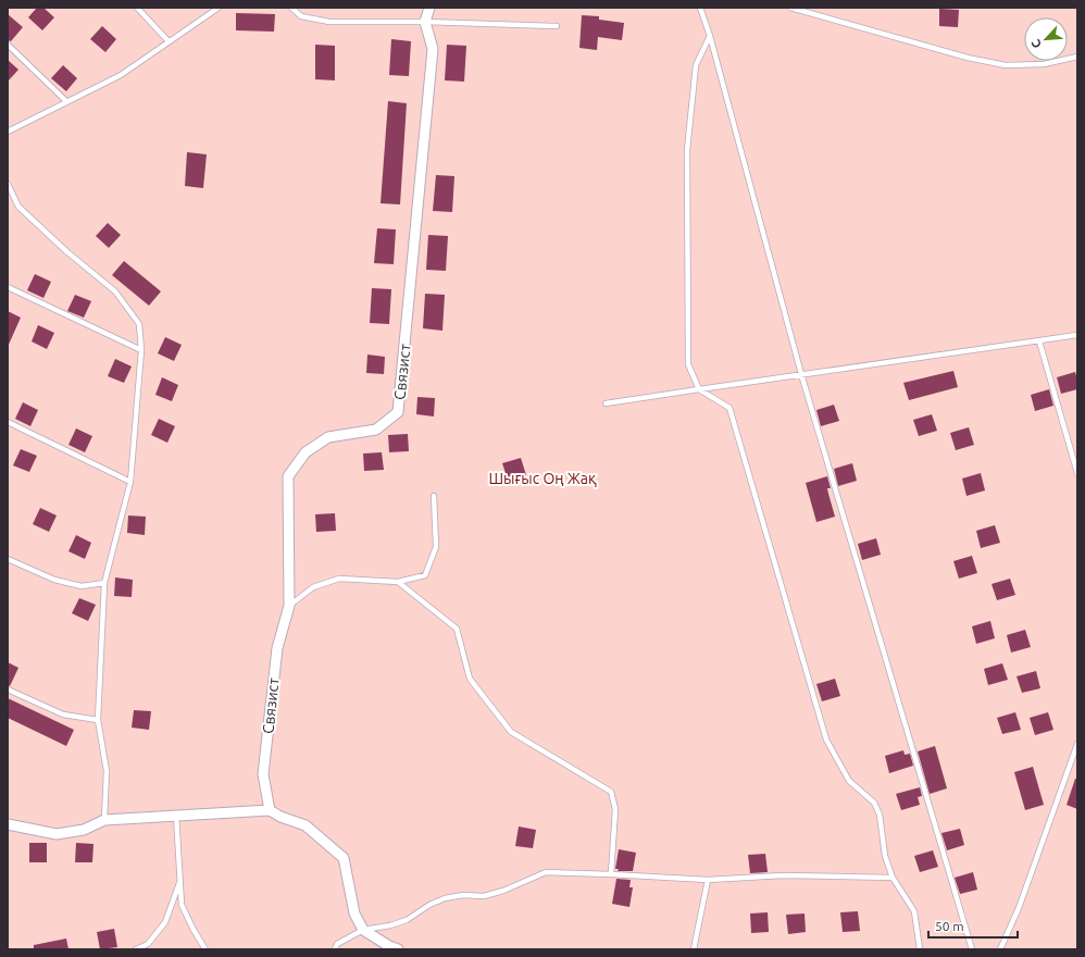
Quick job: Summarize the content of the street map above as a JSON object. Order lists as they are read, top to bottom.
{
  "streets": {
    "street": ["Связист"]
  },
  "parks": ["Шығыс Оң Жақ"],
  "scale_bar": "50 m",
  "north": "bottom left"
}
